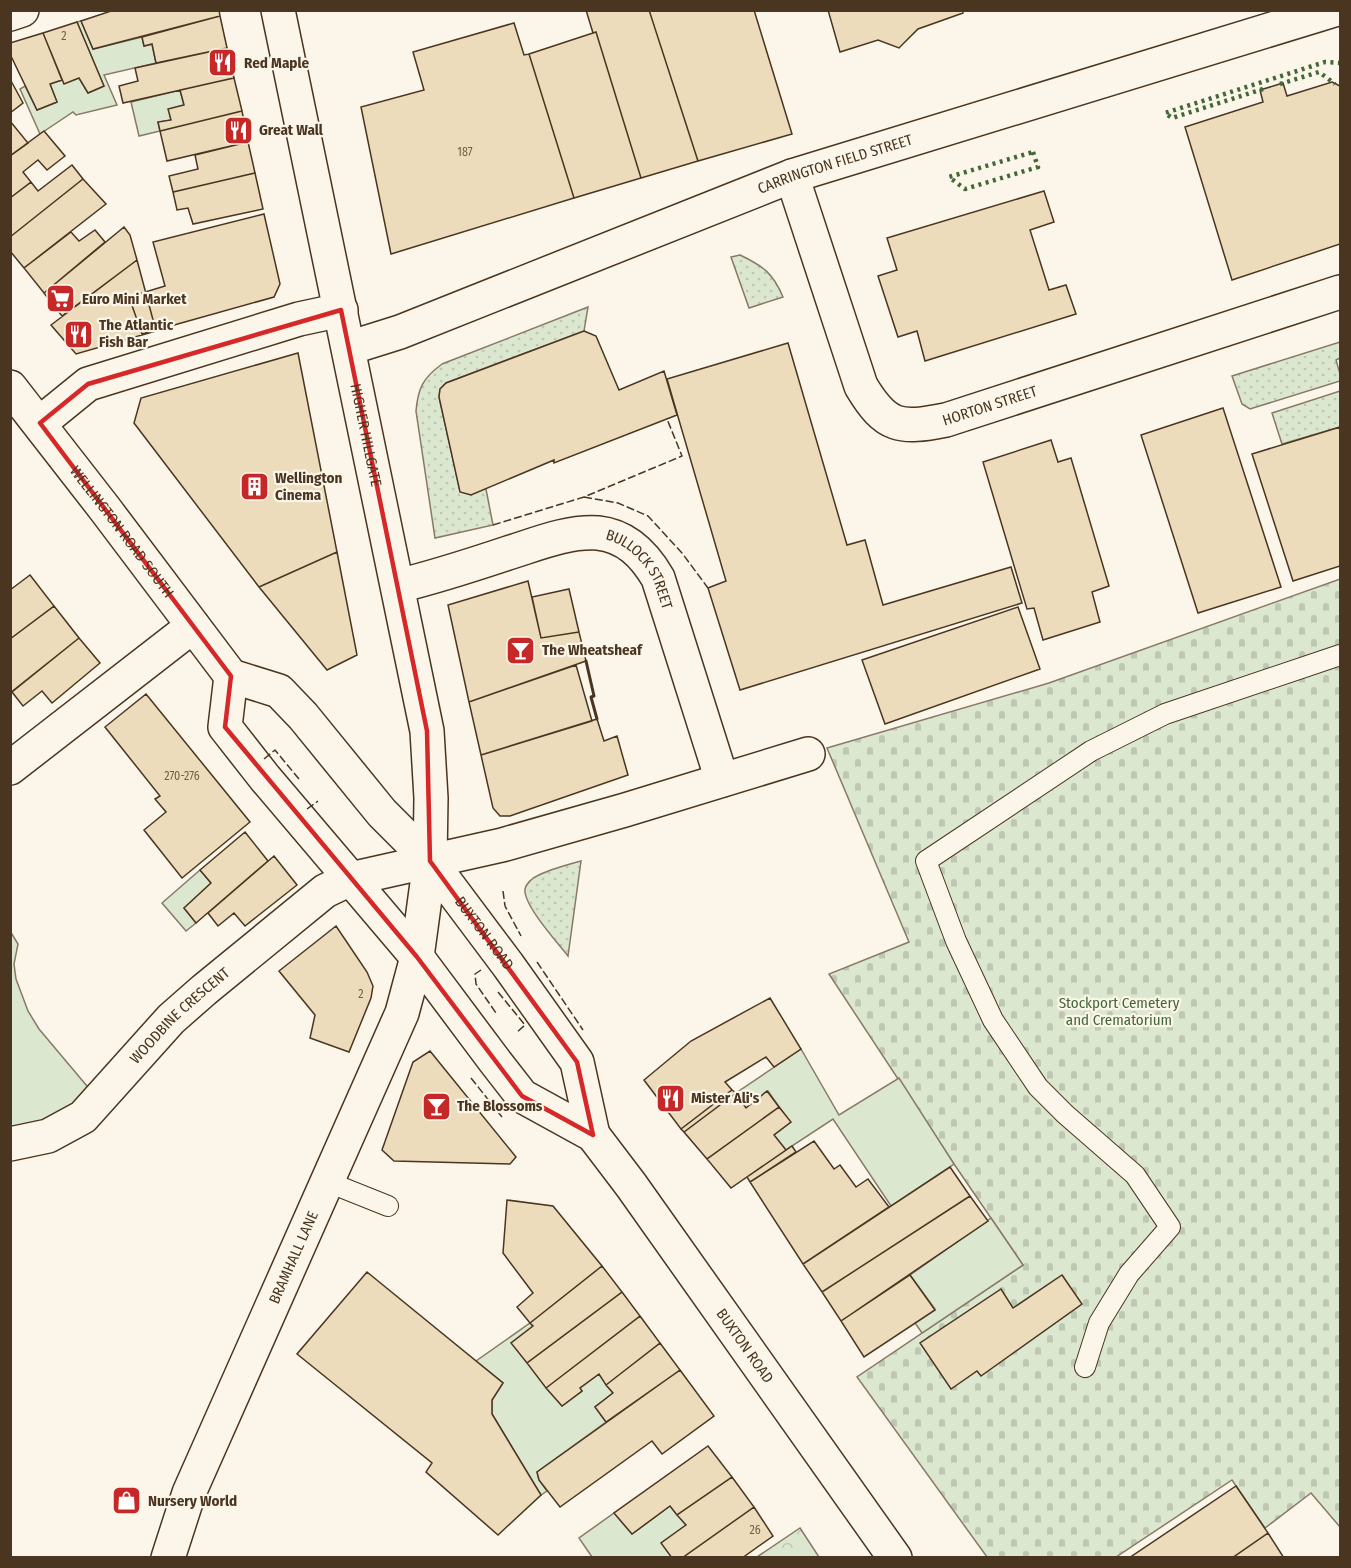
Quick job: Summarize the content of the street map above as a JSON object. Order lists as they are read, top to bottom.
{
  "streets": {
    "main road": [
      "CARRINGTON FIELD STREET",
      "HORTON STREET",
      "HIGHER HILLGATE",
      "WELLINGTON ROAD SOUTH",
      "BULLOCK STREET",
      "BUXTON ROAD",
      "WOODBINE CRESCENT",
      "BRAMHALL LANE"
    ]
  },
  "crossings": [
    ["CARRINGTON FIELD STREET", "HORTON STREET"],
    ["CARRINGTON FIELD STREET", "HIGHER HILLGATE"],
    ["HIGHER HILLGATE", "BULLOCK STREET"],
    ["HIGHER HILLGATE", "BUXTON ROAD"],
    ["HIGHER HILLGATE", "WOODBINE CRESCENT"],
    ["HIGHER HILLGATE", "BRAMHALL LANE"],
    ["BUXTON ROAD", "WOODBINE CRESCENT"],
    ["BUXTON ROAD", "BRAMHALL LANE"]
  ],
  "parks": ["Stockport Cemetery and Crematorium"],
  "places": {
    "restaurant": [
      "Red Maple",
      "Great Wall",
      "The Atlantic Fish Bar",
      "Mister Ali's"
    ],
    "supermarket": ["Euro Mini Market"],
    "building": ["Wellington Cinema"],
    "bar": ["The Wheatsheaf", "The Blossoms"],
    "shop": ["Nursery World"]
  },
  "house_numbers": [
    "2",
    "187",
    "270-276",
    "2",
    "26"
  ]
}
